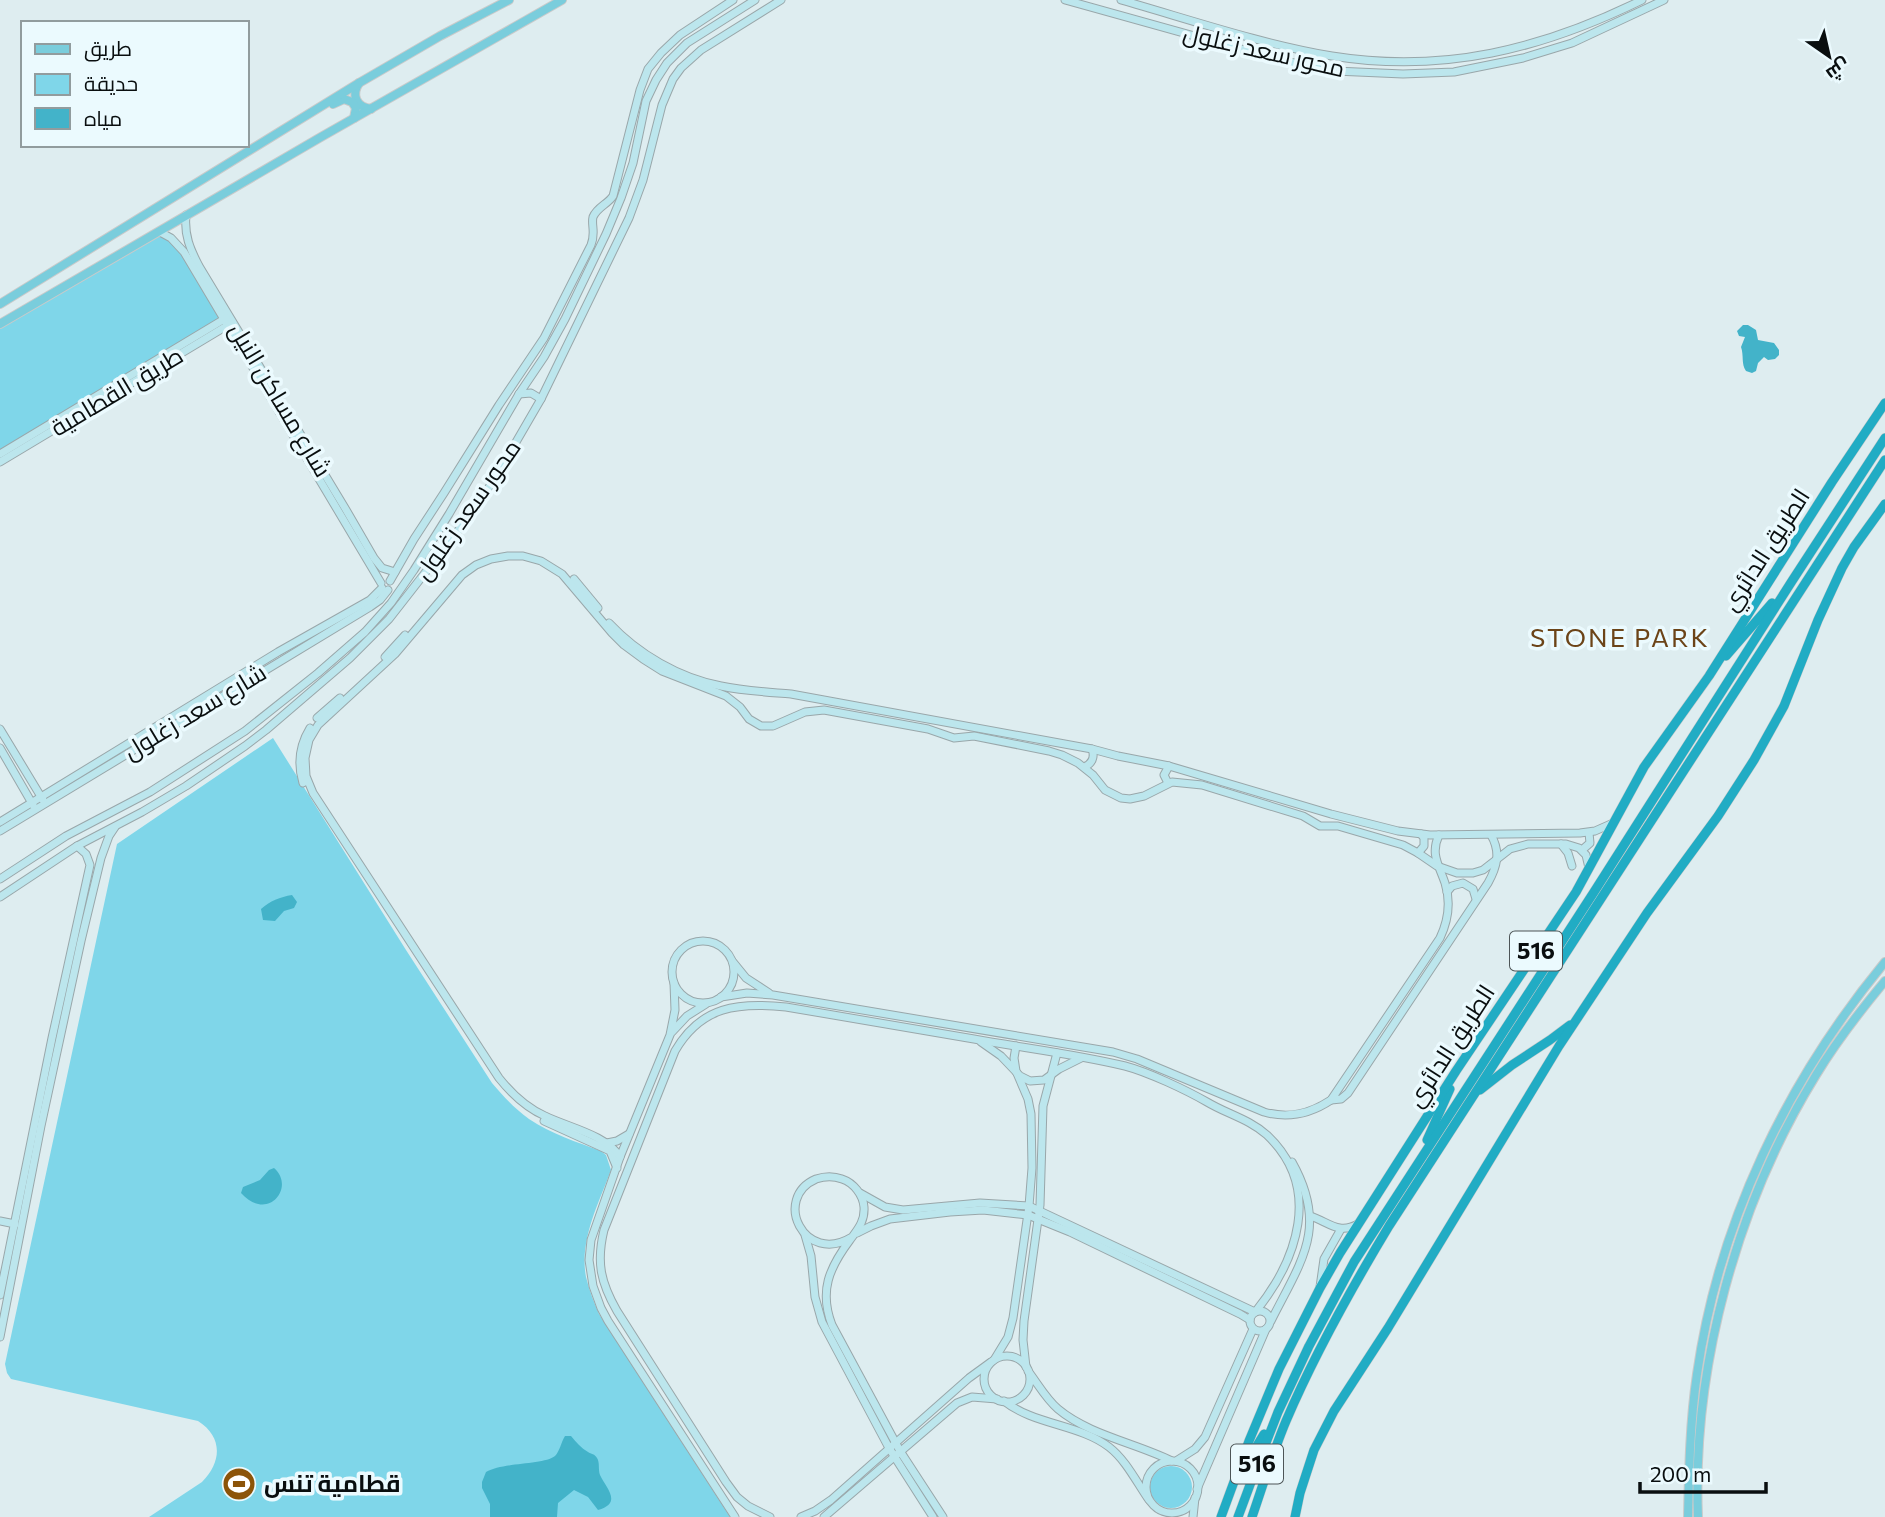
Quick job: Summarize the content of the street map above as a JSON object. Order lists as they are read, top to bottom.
{
  "streets": {
    "highway": ["الطريق الدائري", "516"],
    "street": [
      "محور سعد زغلول",
      "طريق القطامية",
      "شارع مساكن النيل",
      "شارع سعد زغلول"
    ]
  },
  "crossings": [
    ["طريق القطامية", "شارع مساكن النيل"],
    ["شارع مساكن النيل", "شارع سعد زغلول"],
    ["الطريق الدائري", "516"]
  ],
  "districts": ["STONE PARK"],
  "places": {
    "sports": ["قطامية تنس"]
  },
  "legend": ["طريق", "حديقة", "مياه"],
  "scale_bar": "200 m",
  "north": "bottom right"
}
